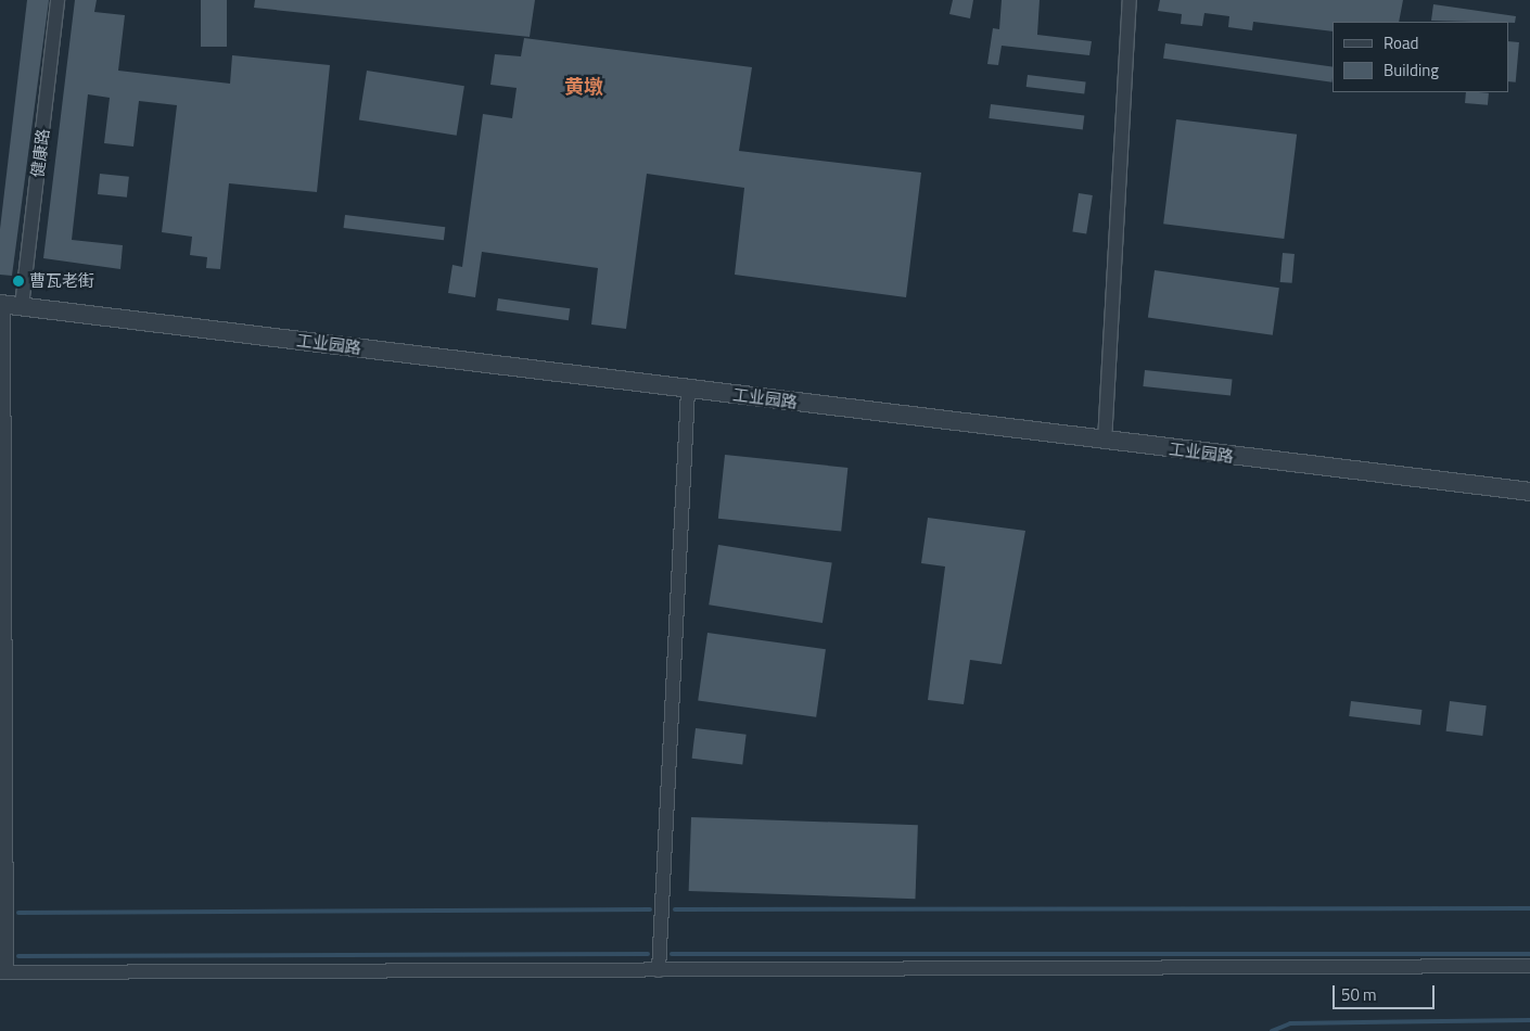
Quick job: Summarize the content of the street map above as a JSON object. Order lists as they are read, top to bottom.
{
  "streets": {
    "street": ["健康路", "工业园路"]
  },
  "crossings": [
    ["健康路", "工业园路"]
  ],
  "districts": ["黄墩"],
  "places": ["曹瓦老街"],
  "legend": ["Road", "Building"],
  "scale_bar": "50 m"
}
